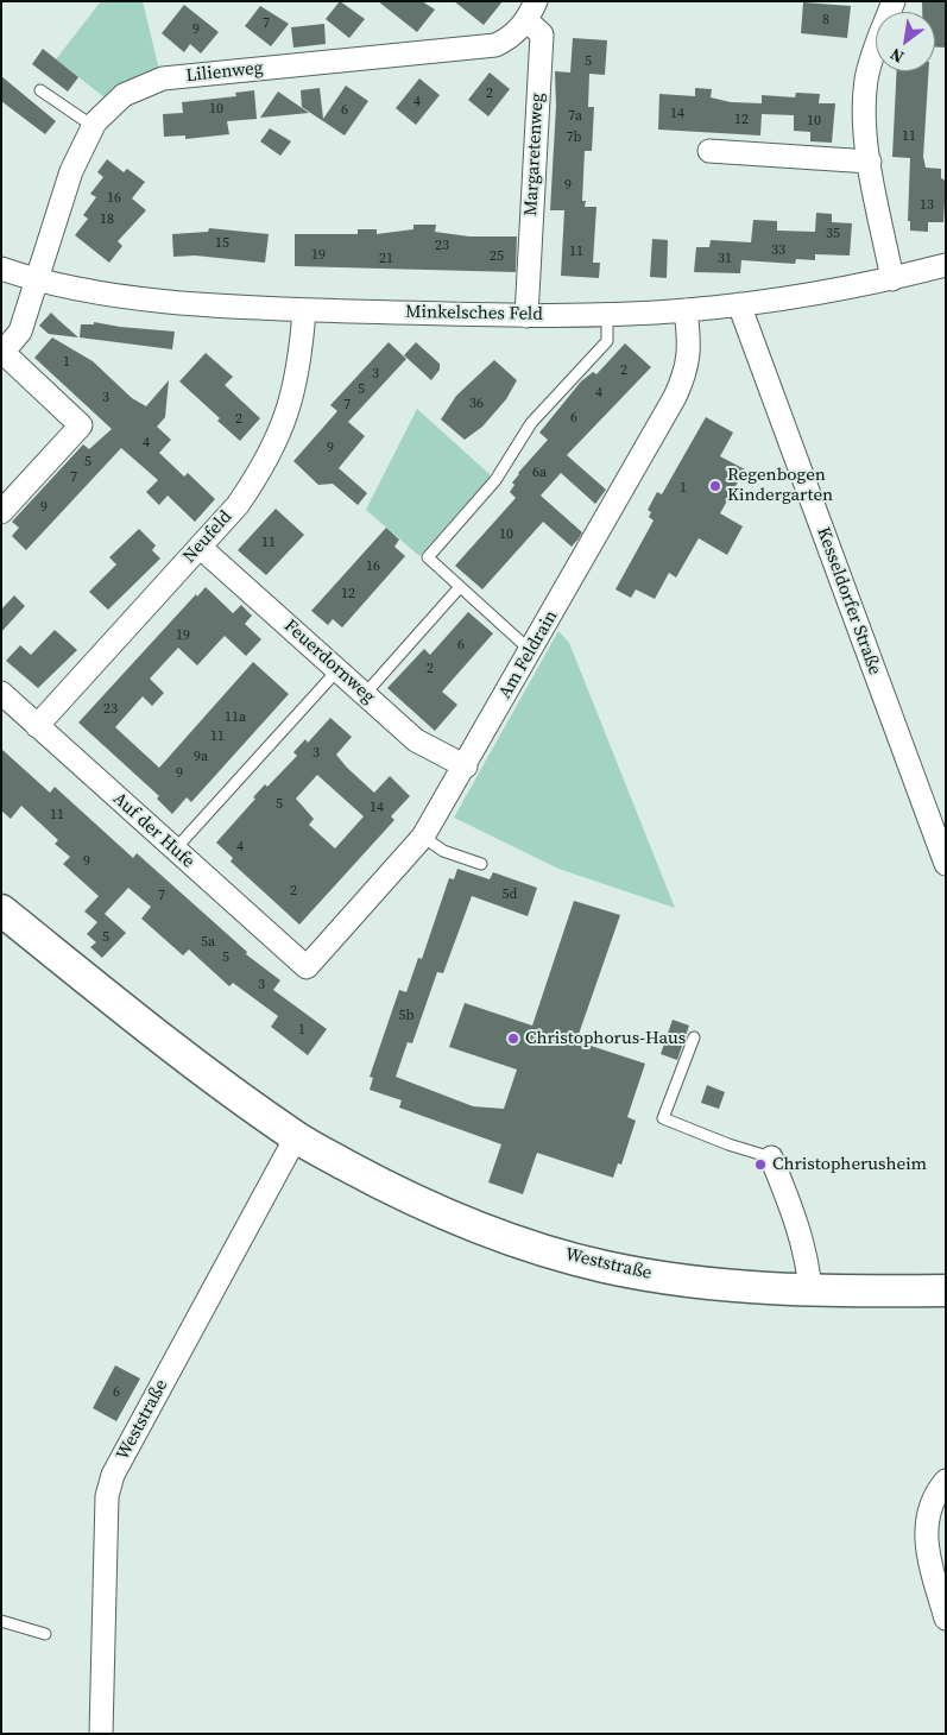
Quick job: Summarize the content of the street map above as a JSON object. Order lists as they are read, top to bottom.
{
  "streets": {
    "main road": ["Weststraße"],
    "street": [
      "Lilienweg",
      "Margaretenweg",
      "Minkelsches Feld",
      "Neufeld",
      "Kesseldorfer Straße",
      "Am Feldrain",
      "Feuerdornweg",
      "Auf der Hufe"
    ]
  },
  "crossings": [
    ["Lilienweg", "Margaretenweg"],
    ["Lilienweg", "Minkelsches Feld"],
    ["Margaretenweg", "Minkelsches Feld"],
    ["Minkelsches Feld", "Neufeld"],
    ["Minkelsches Feld", "Kesseldorfer Straße"],
    ["Minkelsches Feld", "Am Feldrain"],
    ["Neufeld", "Feuerdornweg"],
    ["Neufeld", "Auf der Hufe"],
    ["Am Feldrain", "Feuerdornweg"],
    ["Am Feldrain", "Auf der Hufe"]
  ],
  "places": ["Regenbogen Kindergarten", "Christophorus-Haus", "Christopherusheim"],
  "house_numbers": [
    "8",
    "7",
    "9",
    "5",
    "2",
    "4",
    "10",
    "6",
    "14",
    "7a",
    "12",
    "10",
    "11",
    "7b",
    "9",
    "16",
    "13",
    "18",
    "35",
    "15",
    "23",
    "33",
    "11",
    "19",
    "25",
    "21",
    "31",
    "1",
    "2",
    "3",
    "5",
    "4",
    "3",
    "36",
    "7",
    "6",
    "2",
    "4",
    "9",
    "5",
    "6a",
    "7",
    "1",
    "9",
    "10",
    "11",
    "16",
    "12",
    "19",
    "6",
    "2",
    "23",
    "11a",
    "11",
    "3",
    "9a",
    "9",
    "5",
    "14",
    "11",
    "4",
    "9",
    "2",
    "5d",
    "7",
    "5",
    "5a",
    "5",
    "3",
    "5b",
    "1",
    "6"
  ],
  "north": "bottom left"
}
